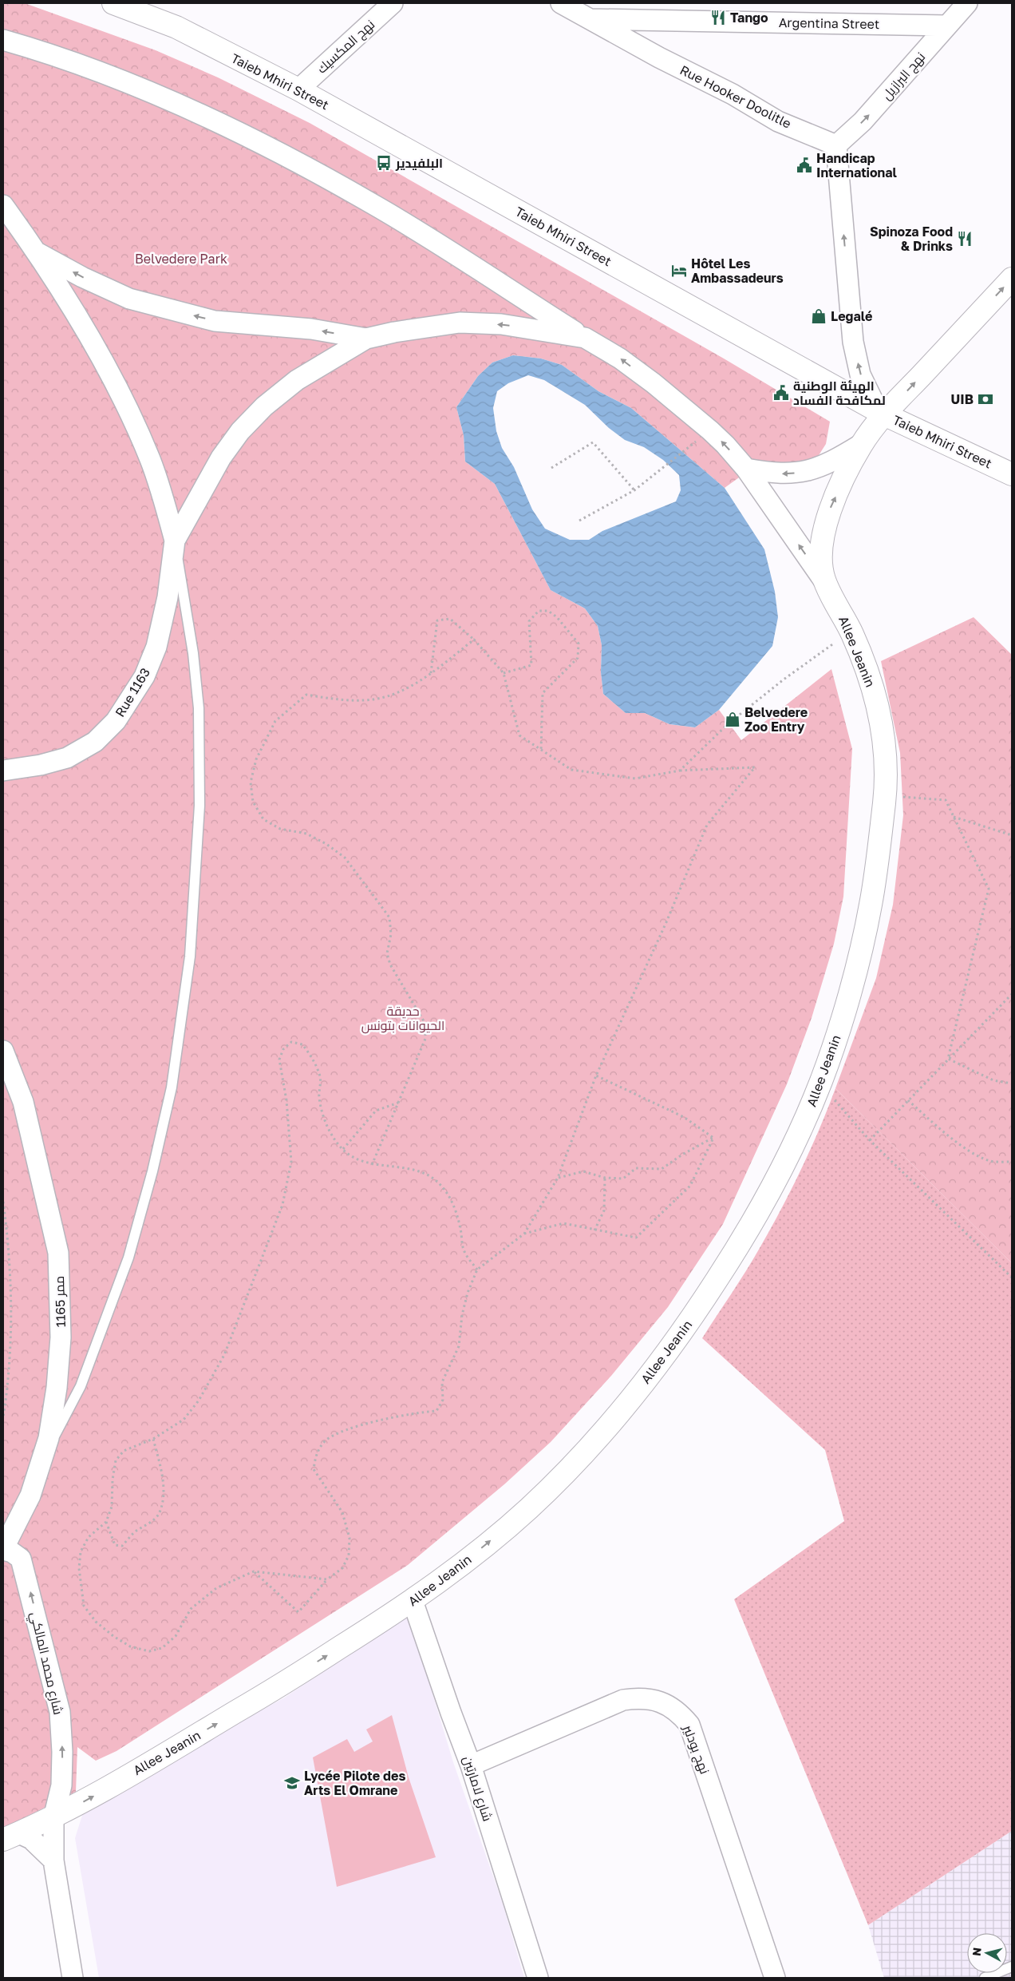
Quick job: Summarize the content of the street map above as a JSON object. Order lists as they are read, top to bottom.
{
  "streets": {
    "street": [
      "Argentina Street",
      "نهج المكسيك",
      "نهج البرازيل",
      "Taieb Mhiri Street",
      "Rue Hooker Doolitle",
      "Allee Jeanin",
      "Rue 1163",
      "ممر 1165",
      "شارع محمد المالكي",
      "نهج بودلير",
      "شارع لامارتين"
    ]
  },
  "crossings": [
    ["Argentina Street", "نهج البرازيل"],
    ["Argentina Street", "Rue Hooker Doolitle"],
    ["نهج المكسيك", "Taieb Mhiri Street"],
    ["نهج البرازيل", "Rue Hooker Doolitle"],
    ["Allee Jeanin", "شارع محمد المالكي"],
    ["Allee Jeanin", "شارع لامارتين"],
    ["ممر 1165", "شارع محمد المالكي"],
    ["نهج بودلير", "شارع لامارتين"]
  ],
  "one_way": ["نهج البرازيل", "Allee Jeanin", "شارع محمد المالكي"],
  "parks": ["Belvedere Park", "حديقة الحيوانات بتونس"],
  "places": {
    "restaurant": ["Tango", "Spinoza Food & Drinks"],
    "bus stop": ["البلفيدير"],
    "public building": ["Handicap International", "الهيئة الوطنية لمكافحة الفساد"],
    "hotel": ["Hôtel Les Ambassadeurs"],
    "shop": ["Legalé", "Belvedere Zoo Entry"],
    "bank": ["UIB"],
    "school or university": ["Lycée Pilote des Arts El Omrane"]
  },
  "north": "left"
}
